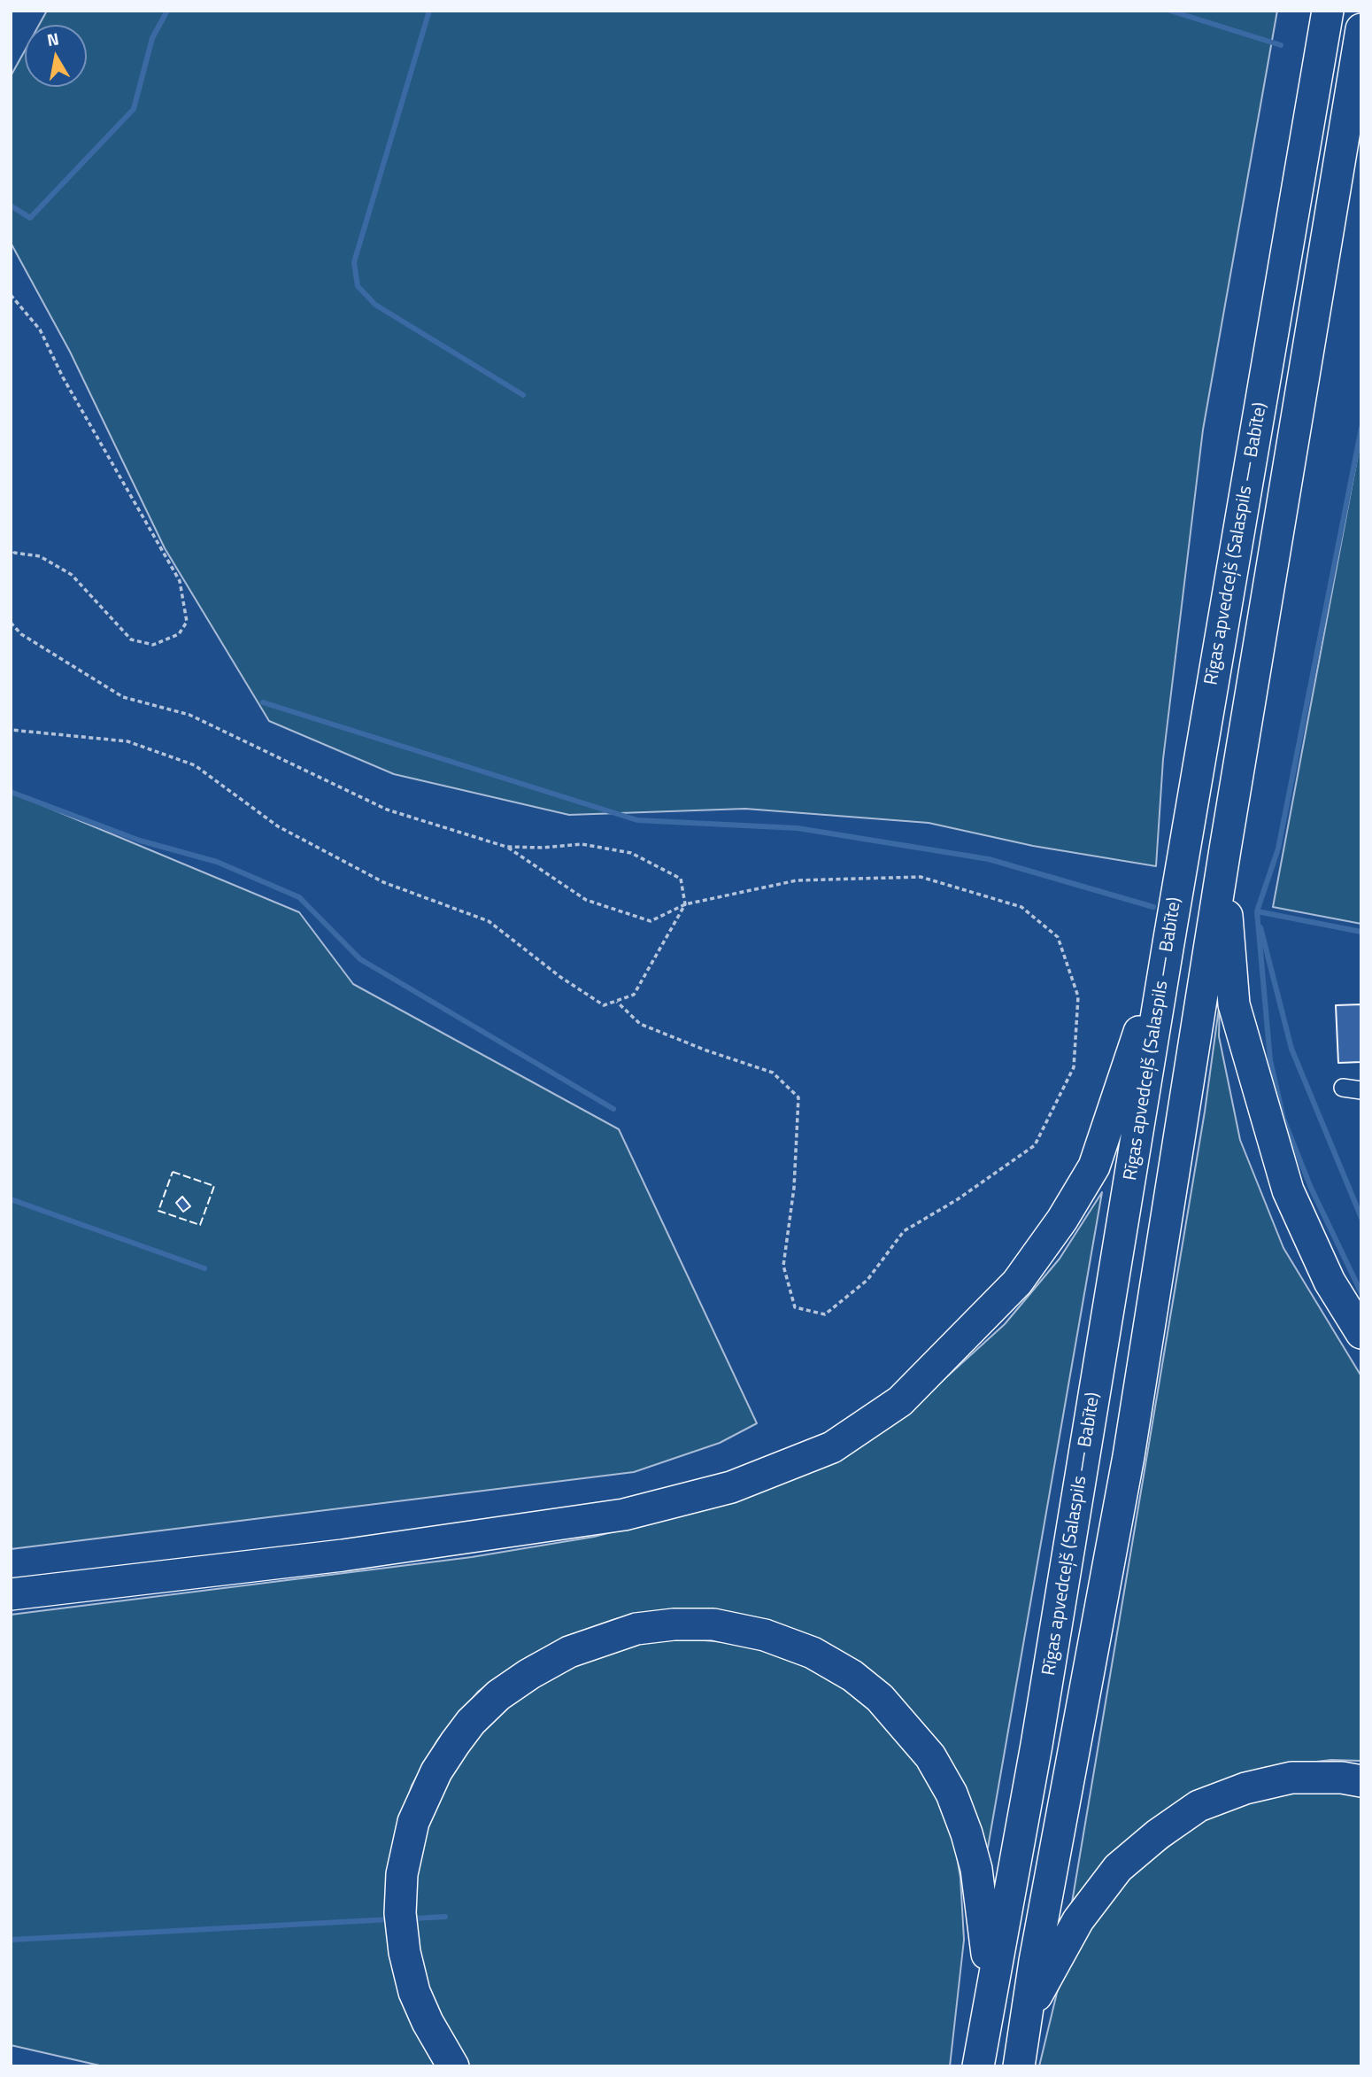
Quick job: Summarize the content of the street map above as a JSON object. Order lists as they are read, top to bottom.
{
  "streets": {
    "highway": ["Rīgas apvedceļš (Salaspils — Babīte)"]
  },
  "north": "top"
}
